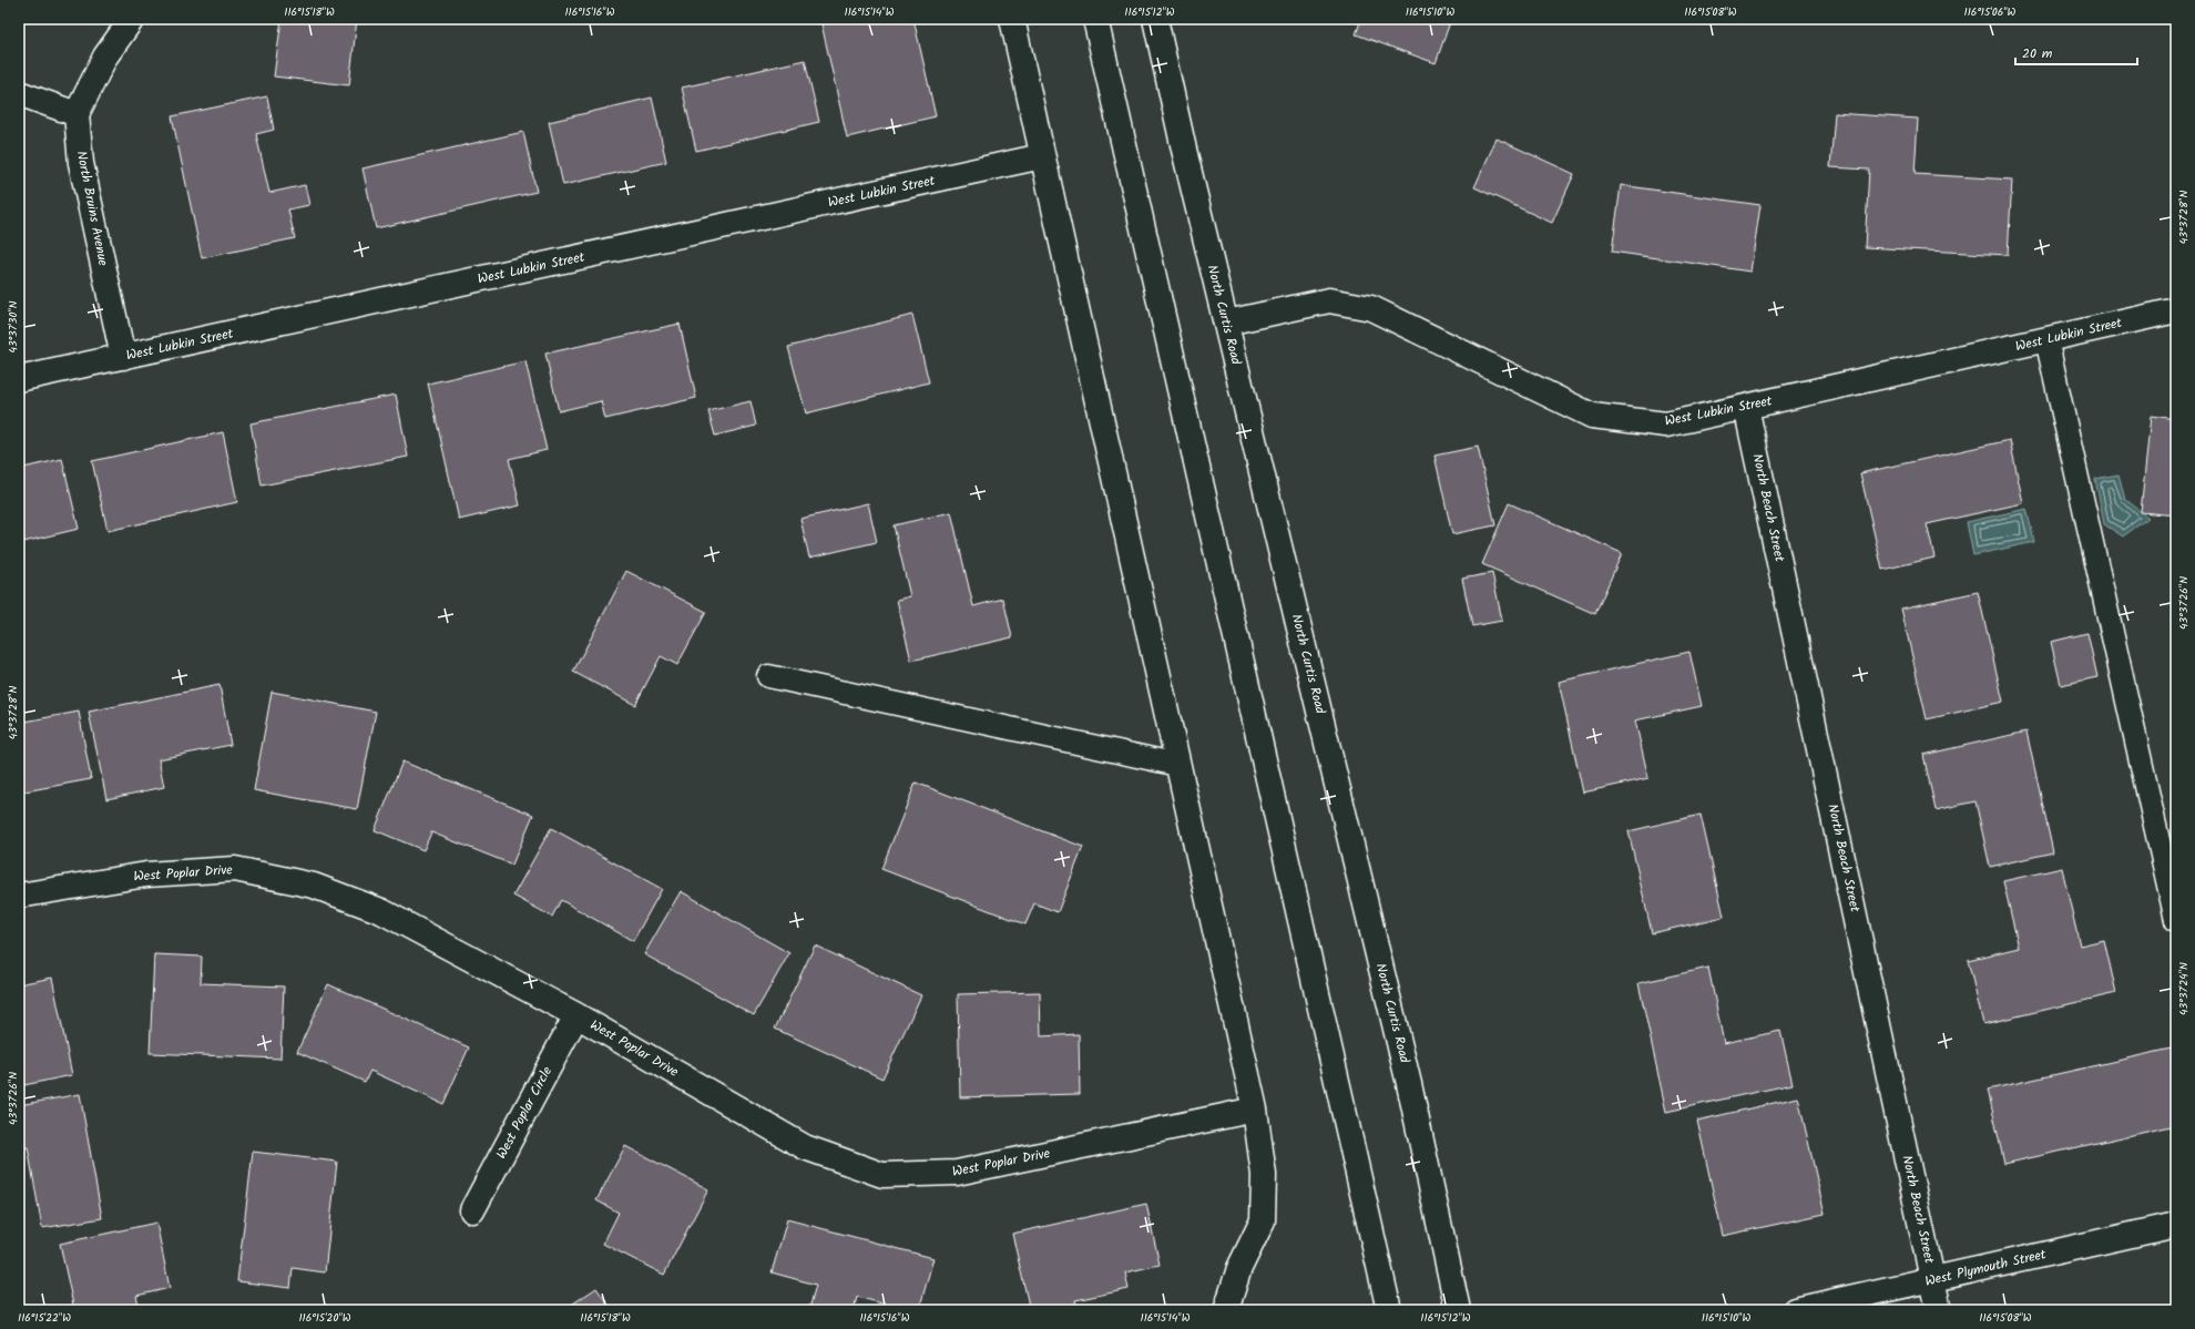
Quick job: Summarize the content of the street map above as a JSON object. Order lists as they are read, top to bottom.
{
  "streets": {
    "street": [
      "West Lubkin Street",
      "North Bruins Avenue",
      "North Curtis Road",
      "North Beach Street",
      "West Poplar Drive",
      "West Poplar Circle",
      "West Plymouth Street"
    ]
  },
  "crossings": [
    ["West Lubkin Street", "North Bruins Avenue"],
    ["West Lubkin Street", "North Curtis Road"],
    ["West Lubkin Street", "North Beach Street"],
    ["North Beach Street", "West Plymouth Street"],
    ["West Poplar Drive", "West Poplar Circle"]
  ],
  "scale_bar": "20 m",
  "coordinates": [
    "116°15'18\"W",
    "116°15'16\"W",
    "116°15'14\"W",
    "116°15'12\"W",
    "116°15'10\"W",
    "116°15'08\"W",
    "116°15'06\"W",
    "43°37'28\"N",
    "43°37'30\"N",
    "43°37'26\"N",
    "43°37'24\"N",
    "116°15'22\"W",
    "116°15'20\"W"
  ]
}
